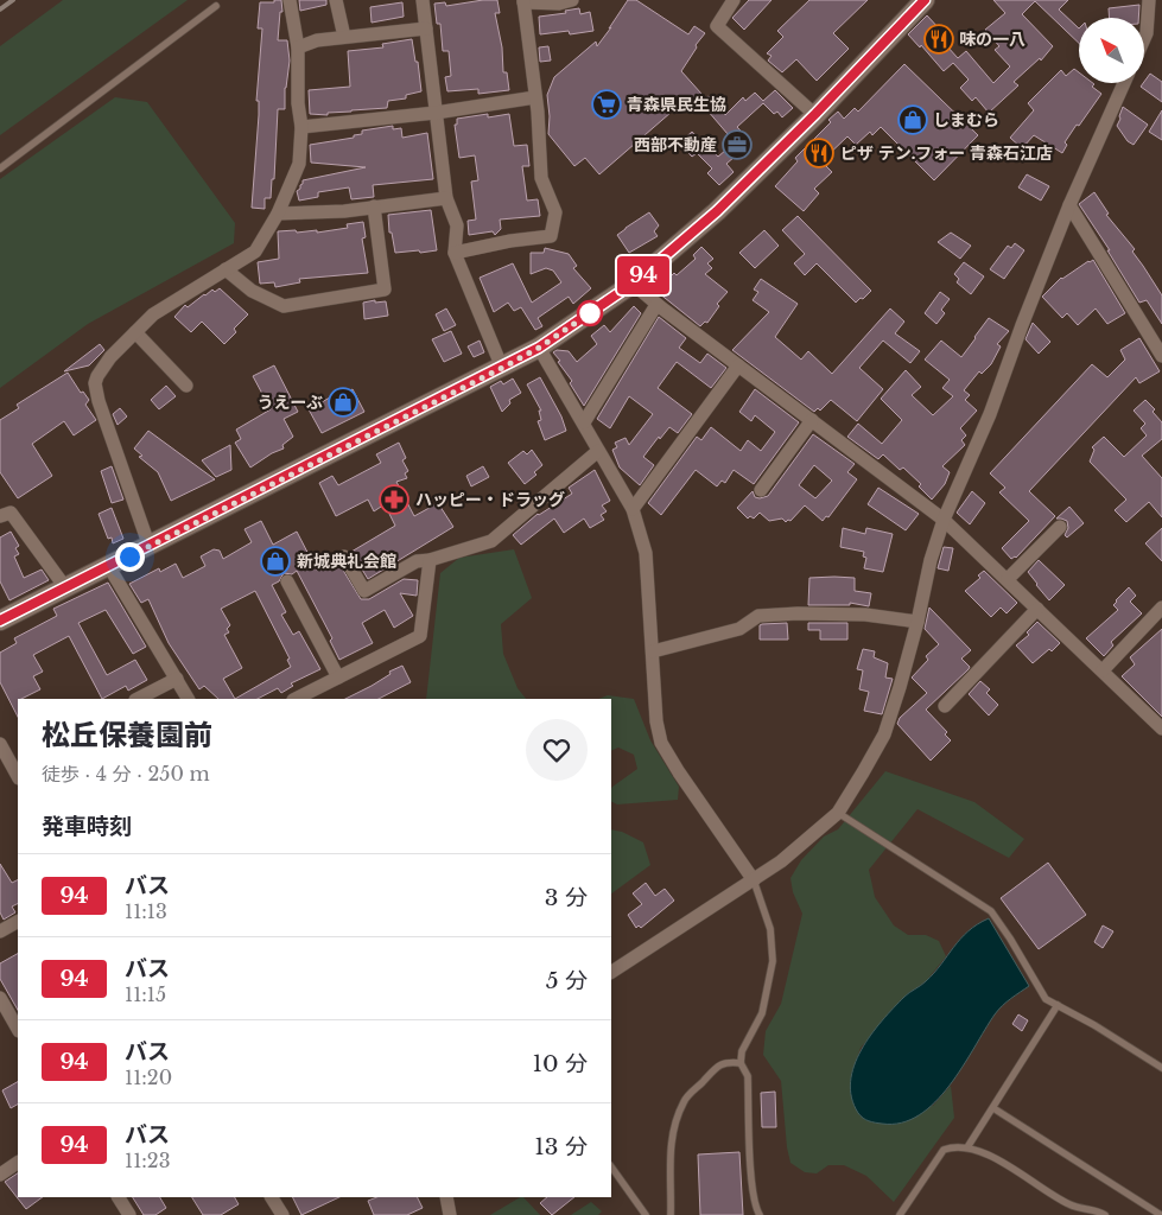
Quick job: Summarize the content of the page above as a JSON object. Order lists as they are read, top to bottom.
{
  "places": {
    "restaurant": ["味の一八", "ピザ テン.フォー 青森石江店"],
    "supermarket": ["青森県民生協"],
    "shop": ["しまむら", "うえーぶ", "新城典礼会館"],
    "office": ["西部不動産"],
    "pharmacy": ["ハッピー・ドラッグ"]
  },
  "lines": ["bus line 94"],
  "north": "top left",
  "page": {
    "on_map": "94",
    "heading": [
      ["松丘保養園前", "徒歩 · 4 分 · 250 m"],
      "発車時刻"
    ],
    "list": [
      {
        "mark": "94",
        "name": "バス",
        "note": "11:13",
        "value": "3 分"
      },
      {
        "mark": "94",
        "name": "バス",
        "note": "11:15",
        "value": "5 分"
      },
      {
        "mark": "94",
        "name": "バス",
        "note": "11:20",
        "value": "10 分"
      },
      {
        "mark": "94",
        "name": "バス",
        "note": "11:23",
        "value": "13 分"
      }
    ]
  }
}
